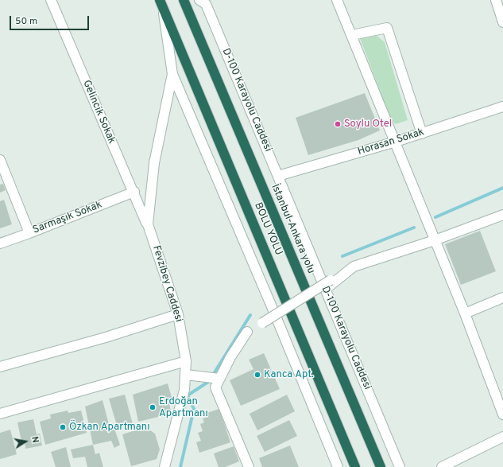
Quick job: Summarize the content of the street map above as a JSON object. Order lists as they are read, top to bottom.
{
  "streets": {
    "highway": ["BOLU YOLU", "İstanbul-Ankara yolu"],
    "street": [
      "D-100 Karayolu Caddesi",
      "Gelincik Sokak",
      "Horasan Sokak",
      "Sarmaşık Sokak",
      "Fevzibey Caddesi"
    ]
  },
  "crossings": [
    ["D-100 Karayolu Caddesi", "Horasan Sokak"],
    ["Gelincik Sokak", "Sarmaşık Sokak"],
    ["Gelincik Sokak", "Fevzibey Caddesi"]
  ],
  "places": [
    "Soylu Otel",
    "Kanca Apt.",
    "Erdoğan Apartmanı",
    "Özkan Apartmanı"
  ],
  "scale_bar": "50 m",
  "north": "right"
}
